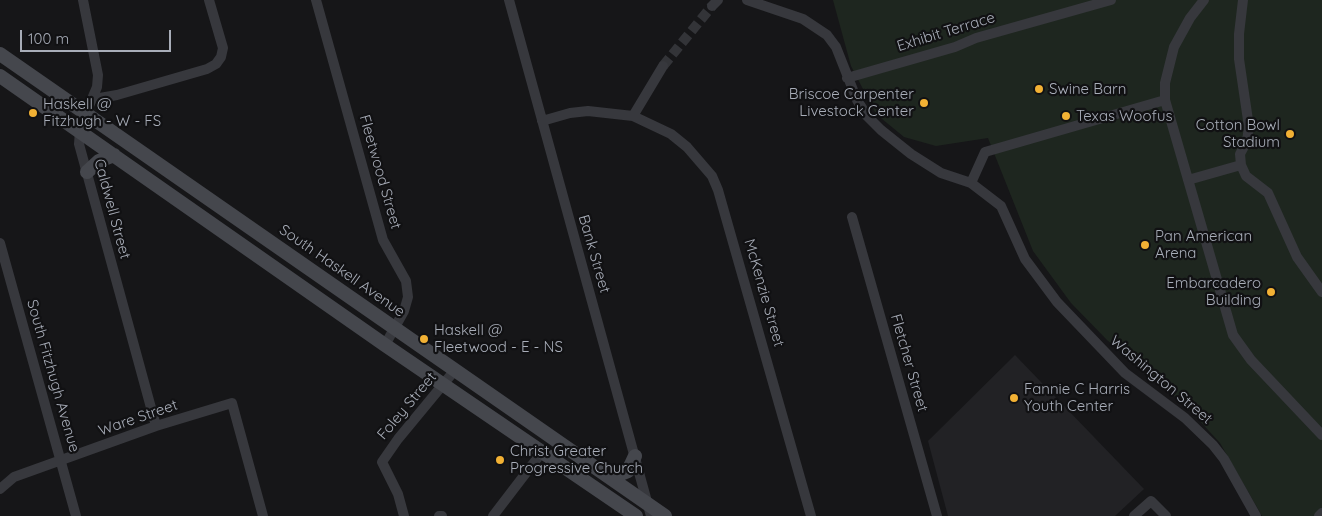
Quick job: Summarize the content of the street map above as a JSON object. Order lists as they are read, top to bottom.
{
  "streets": {
    "main road": ["South Haskell Avenue"],
    "street": [
      "Exhibit Terrace",
      "Fleetwood Street",
      "Caldwell Street",
      "Bank Street",
      "McKenzie Street",
      "Fletcher Street",
      "South Fitzhugh Avenue",
      "Washington Street",
      "Foley Street",
      "Ware Street"
    ]
  },
  "crossings": [
    ["Exhibit Terrace", "Washington Street"],
    ["Fleetwood Street", "South Haskell Avenue"],
    ["Caldwell Street", "South Haskell Avenue"],
    ["Caldwell Street", "Ware Street"],
    ["Bank Street", "South Haskell Avenue"],
    ["Bank Street", "McKenzie Street"],
    ["South Haskell Avenue", "Foley Street"],
    ["South Fitzhugh Avenue", "Ware Street"]
  ],
  "places": [
    "Swine Barn",
    "Briscoe Carpenter Livestock Center",
    "Haskell @ Fitzhugh - W - FS",
    "Texas Woofus",
    "Cotton Bowl Stadium",
    "Pan American Arena",
    "Embarcadero Building",
    "Haskell @ Fleetwood - E - NS",
    "Fannie C Harris Youth Center",
    "Christ Greater Progressive Church"
  ],
  "scale_bar": "100 m"
}
